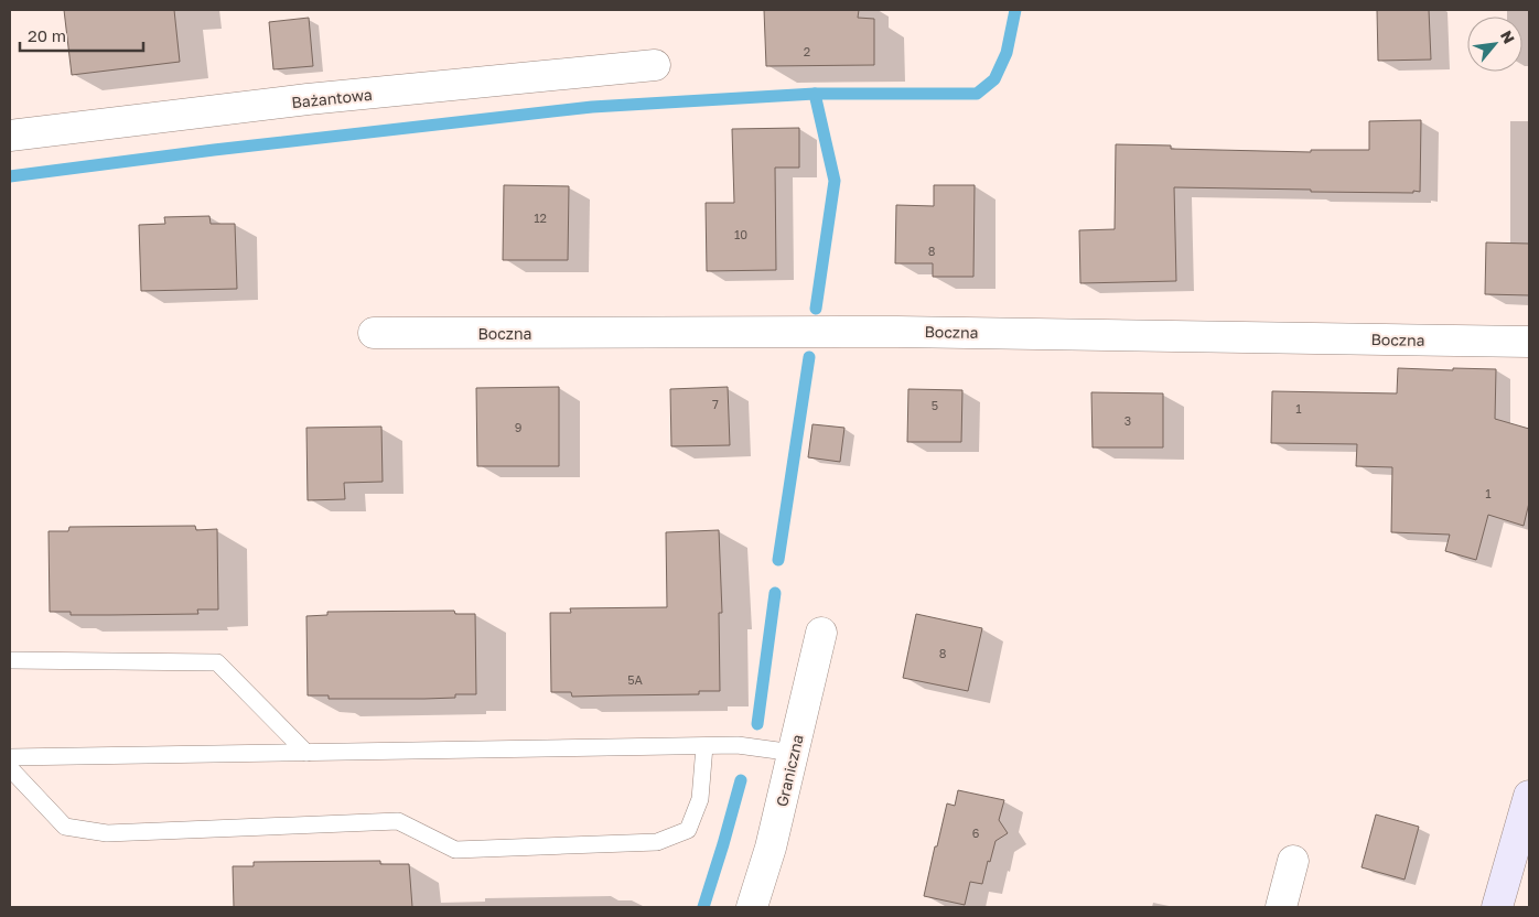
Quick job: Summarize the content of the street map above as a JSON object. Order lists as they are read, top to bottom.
{
  "streets": {
    "street": ["Bażantowa", "Boczna", "Graniczna"]
  },
  "house_numbers": [
    "2",
    "12",
    "10",
    "8",
    "7",
    "5",
    "1",
    "3",
    "9",
    "1",
    "8",
    "5A",
    "6"
  ],
  "scale_bar": "20 m",
  "north": "top right"
}
